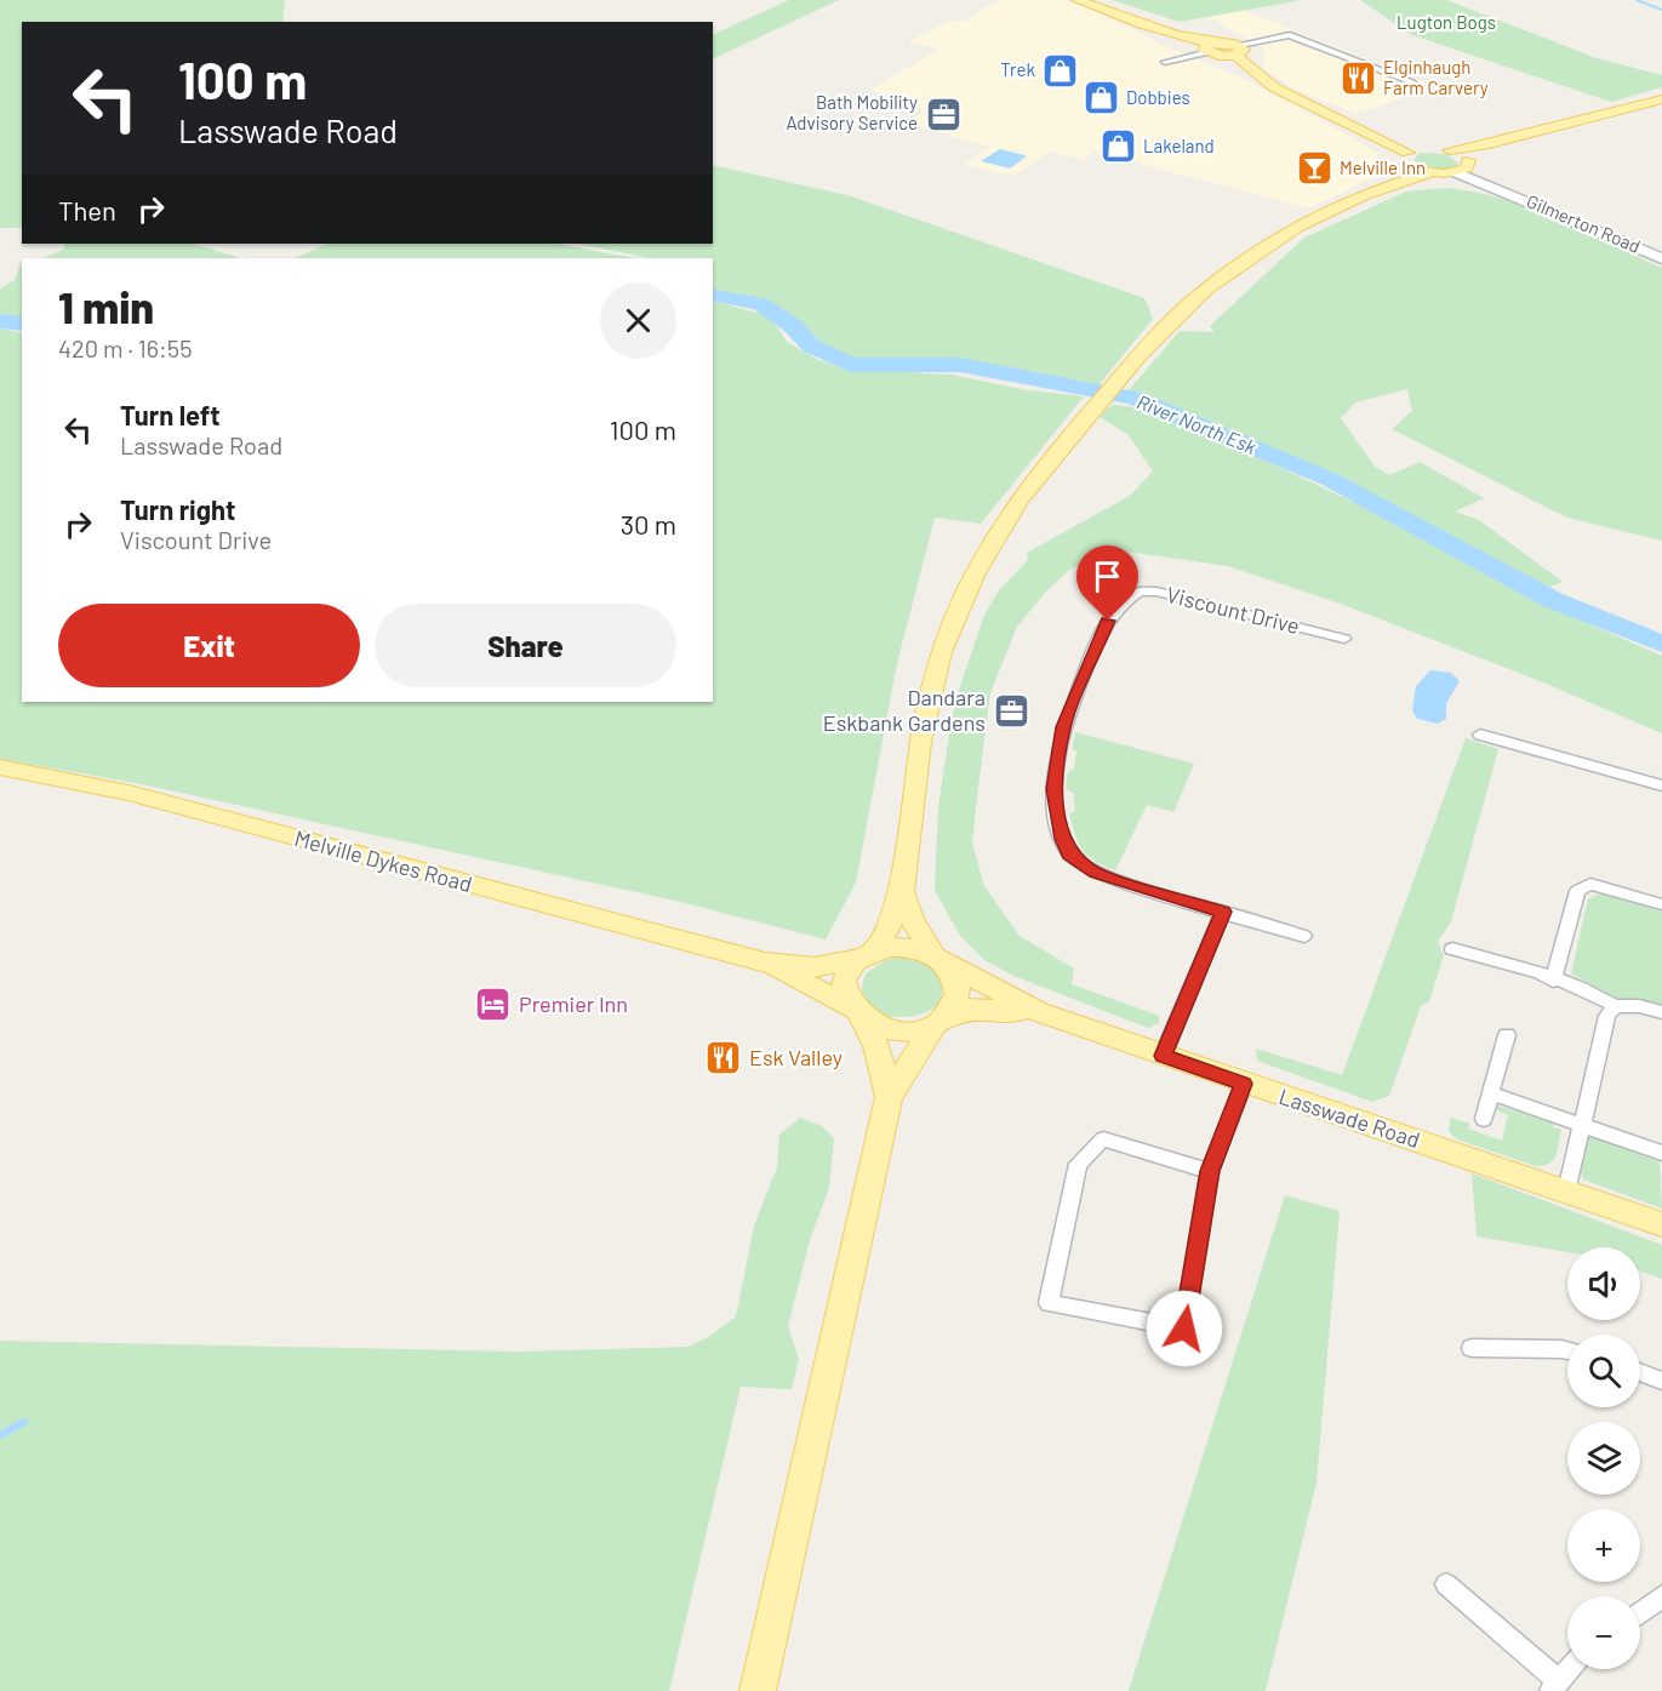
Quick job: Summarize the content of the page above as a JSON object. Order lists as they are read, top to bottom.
{
  "streets": {
    "main road": ["Gilmerton Road", "Melville Dykes Road", "Lasswade Road"],
    "street": ["Viscount Drive"]
  },
  "crossings": [
    ["Melville Dykes Road", "Lasswade Road"]
  ],
  "water": ["River North Esk"],
  "parks": ["Lugton Bogs"],
  "places": {
    "shop": ["Trek", "Dobbies", "Lakeland"],
    "restaurant": ["Elginhaugh Farm Carvery", "Esk Valley"],
    "office": ["Bath Mobility Advisory Service", "Dandara Eskbank Gardens"],
    "bar": ["Melville Inn"],
    "hotel": ["Premier Inn"]
  },
  "page": {
    "turn": ["100 m", "Lasswade Road"],
    "then": "Then",
    "heading": ["1 min", "420 m · 16:55"],
    "list": [
      {
        "name": "Turn left",
        "note": "Lasswade Road",
        "value": "100 m"
      },
      {
        "name": "Turn right",
        "note": "Viscount Drive",
        "value": "30 m"
      }
    ],
    "buttons": ["Exit", "Share"],
    "map_buttons": ["+", "−"]
  }
}
